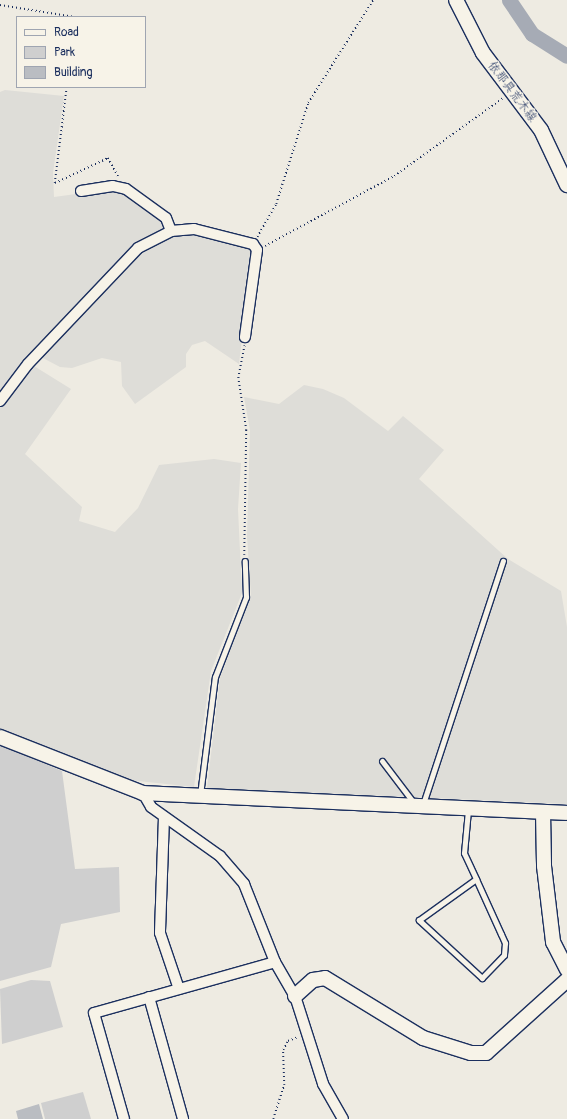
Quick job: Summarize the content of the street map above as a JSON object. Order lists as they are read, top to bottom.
{
  "streets": {
    "street": ["依那具荒木線"]
  },
  "legend": ["Road", "Park", "Building"]
}
